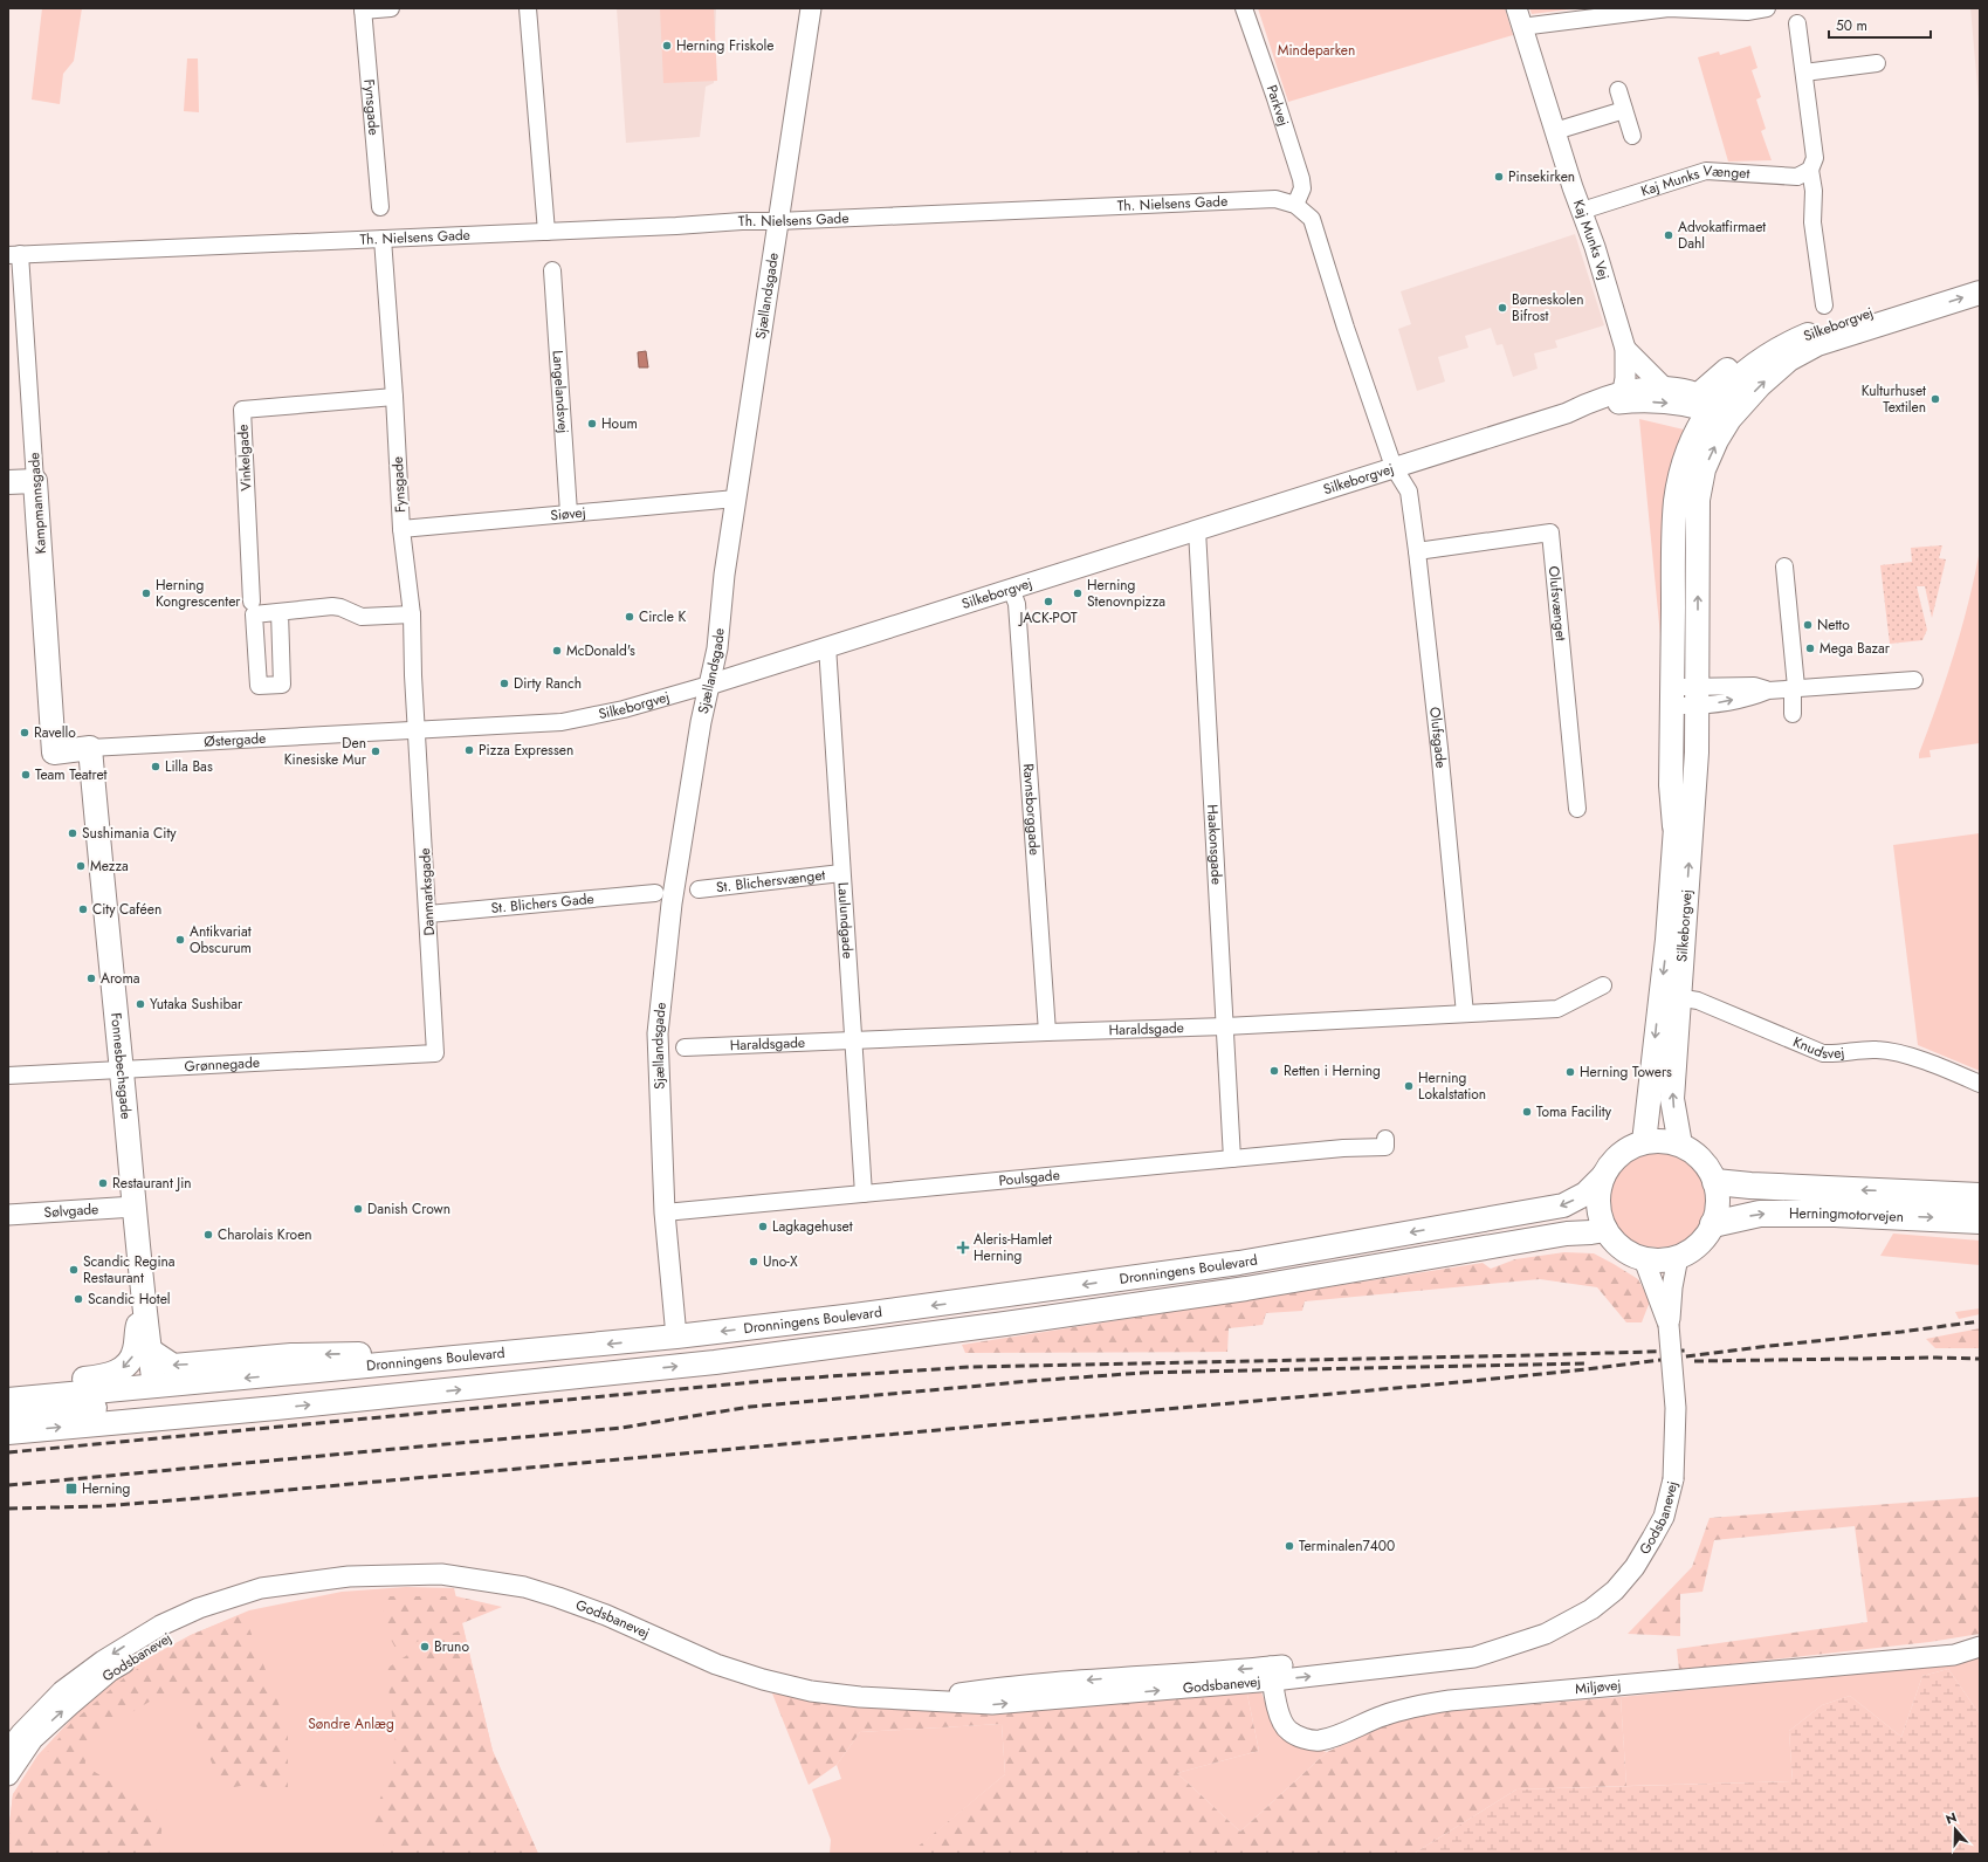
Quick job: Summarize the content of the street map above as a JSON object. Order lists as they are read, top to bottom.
{
  "streets": {
    "highway": ["Herningmotorvejen"],
    "main road": [
      "Silkeborgvej",
      "Kampmannsgade",
      "Østergade",
      "Fonnesbechsgade",
      "Dronningens Boulevard"
    ],
    "street": [
      "Parkvej",
      "Fynsgade",
      "Kaj Munks Vænget",
      "Th. Nielsens Gade",
      "Kaj Munks Vej",
      "Sjællandsgade",
      "Langelandsvej",
      "Vinkelgade",
      "Siøvej",
      "Olufsvænget",
      "Olufsgade",
      "Ravnsborggade",
      "Haakonsgade",
      "St. Blichersvænget",
      "Danmarksgade",
      "St. Blichers Gade",
      "Laulundgade",
      "Haraldsgade",
      "Knudsvej",
      "Grønnegade",
      "Poulsgade",
      "Sølvgade",
      "Godsbanevej",
      "Miljøvej"
    ]
  },
  "crossings": [
    ["Parkvej", "Th. Nielsens Gade"],
    ["Fynsgade", "Th. Nielsens Gade"],
    ["Fynsgade", "Silkeborgvej"],
    ["Fynsgade", "Vinkelgade"],
    ["Fynsgade", "Siøvej"],
    ["Fynsgade", "Østergade"],
    ["Fynsgade", "Danmarksgade"],
    ["Kaj Munks Vænget", "Kaj Munks Vej"],
    ["Th. Nielsens Gade", "Sjællandsgade"],
    ["Th. Nielsens Gade", "Silkeborgvej"],
    ["Th. Nielsens Gade", "Kampmannsgade"],
    ["Th. Nielsens Gade", "Olufsgade"],
    ["Kaj Munks Vej", "Silkeborgvej"],
    ["Sjællandsgade", "Silkeborgvej"],
    ["Sjællandsgade", "Siøvej"],
    ["Sjællandsgade", "Poulsgade"],
    ["Sjællandsgade", "Dronningens Boulevard"],
    ["Silkeborgvej", "Olufsgade"],
    ["Silkeborgvej", "Østergade"],
    ["Silkeborgvej", "Ravnsborggade"],
    ["Silkeborgvej", "Haakonsgade"],
    ["Silkeborgvej", "Danmarksgade"],
    ["Silkeborgvej", "Laulundgade"],
    ["Silkeborgvej", "Knudsvej"],
    ["Silkeborgvej", "Herningmotorvejen"],
    ["Silkeborgvej", "Dronningens Boulevard"],
    ["Silkeborgvej", "Godsbanevej"],
    ["Langelandsvej", "Siøvej"],
    ["Kampmannsgade", "Østergade"],
    ["Olufsvænget", "Olufsgade"],
    ["Olufsgade", "Haraldsgade"],
    ["Østergade", "Danmarksgade"],
    ["Østergade", "Fonnesbechsgade"],
    ["Ravnsborggade", "Haraldsgade"],
    ["Haakonsgade", "Haraldsgade"],
    ["Haakonsgade", "Poulsgade"],
    ["St. Blichersvænget", "Laulundgade"],
    ["Danmarksgade", "St. Blichers Gade"],
    ["Danmarksgade", "Grønnegade"],
    ["Laulundgade", "Haraldsgade"],
    ["Laulundgade", "Poulsgade"],
    ["Grønnegade", "Fonnesbechsgade"],
    ["Fonnesbechsgade", "Sølvgade"],
    ["Fonnesbechsgade", "Dronningens Boulevard"],
    ["Herningmotorvejen", "Dronningens Boulevard"],
    ["Herningmotorvejen", "Godsbanevej"],
    ["Dronningens Boulevard", "Godsbanevej"],
    ["Godsbanevej", "Miljøvej"]
  ],
  "parks": ["Mindeparken", "Søndre Anlæg"],
  "places": {
    "other": [
      "Herning Friskole",
      "Pinsekirken",
      "Advokatfirmaet Dahl",
      "Børneskolen Bifrost",
      "Kulturhuset Textilen",
      "Houm",
      "Herning Kongrescenter",
      "Herning Stenovnpizza",
      "JACK-POT",
      "Circle K",
      "Netto",
      "Mega Bazar",
      "McDonald's",
      "Dirty Ranch",
      "Ravello",
      "Pizza Expressen",
      "Den Kinesiske Mur",
      "Lilla Bas",
      "Team Teatret",
      "Sushimania City",
      "Mezza",
      "City Caféen",
      "Antikvariat Obscurum",
      "Aroma",
      "Yutaka Sushibar",
      "Retten i Herning",
      "Herning Towers",
      "Herning Lokalstation",
      "Toma Facility",
      "Restaurant Jin",
      "Danish Crown",
      "Lagkagehuset",
      "Charolais Kroen",
      "Uno-X",
      "Scandic Regina Restaurant",
      "Scandic Hotel",
      "Terminalen7400",
      "Bruno"
    ],
    "health": ["Aleris-Hamlet Herning"],
    "transit": ["Herning"]
  },
  "scale_bar": "50 m",
  "north": "top"
}
